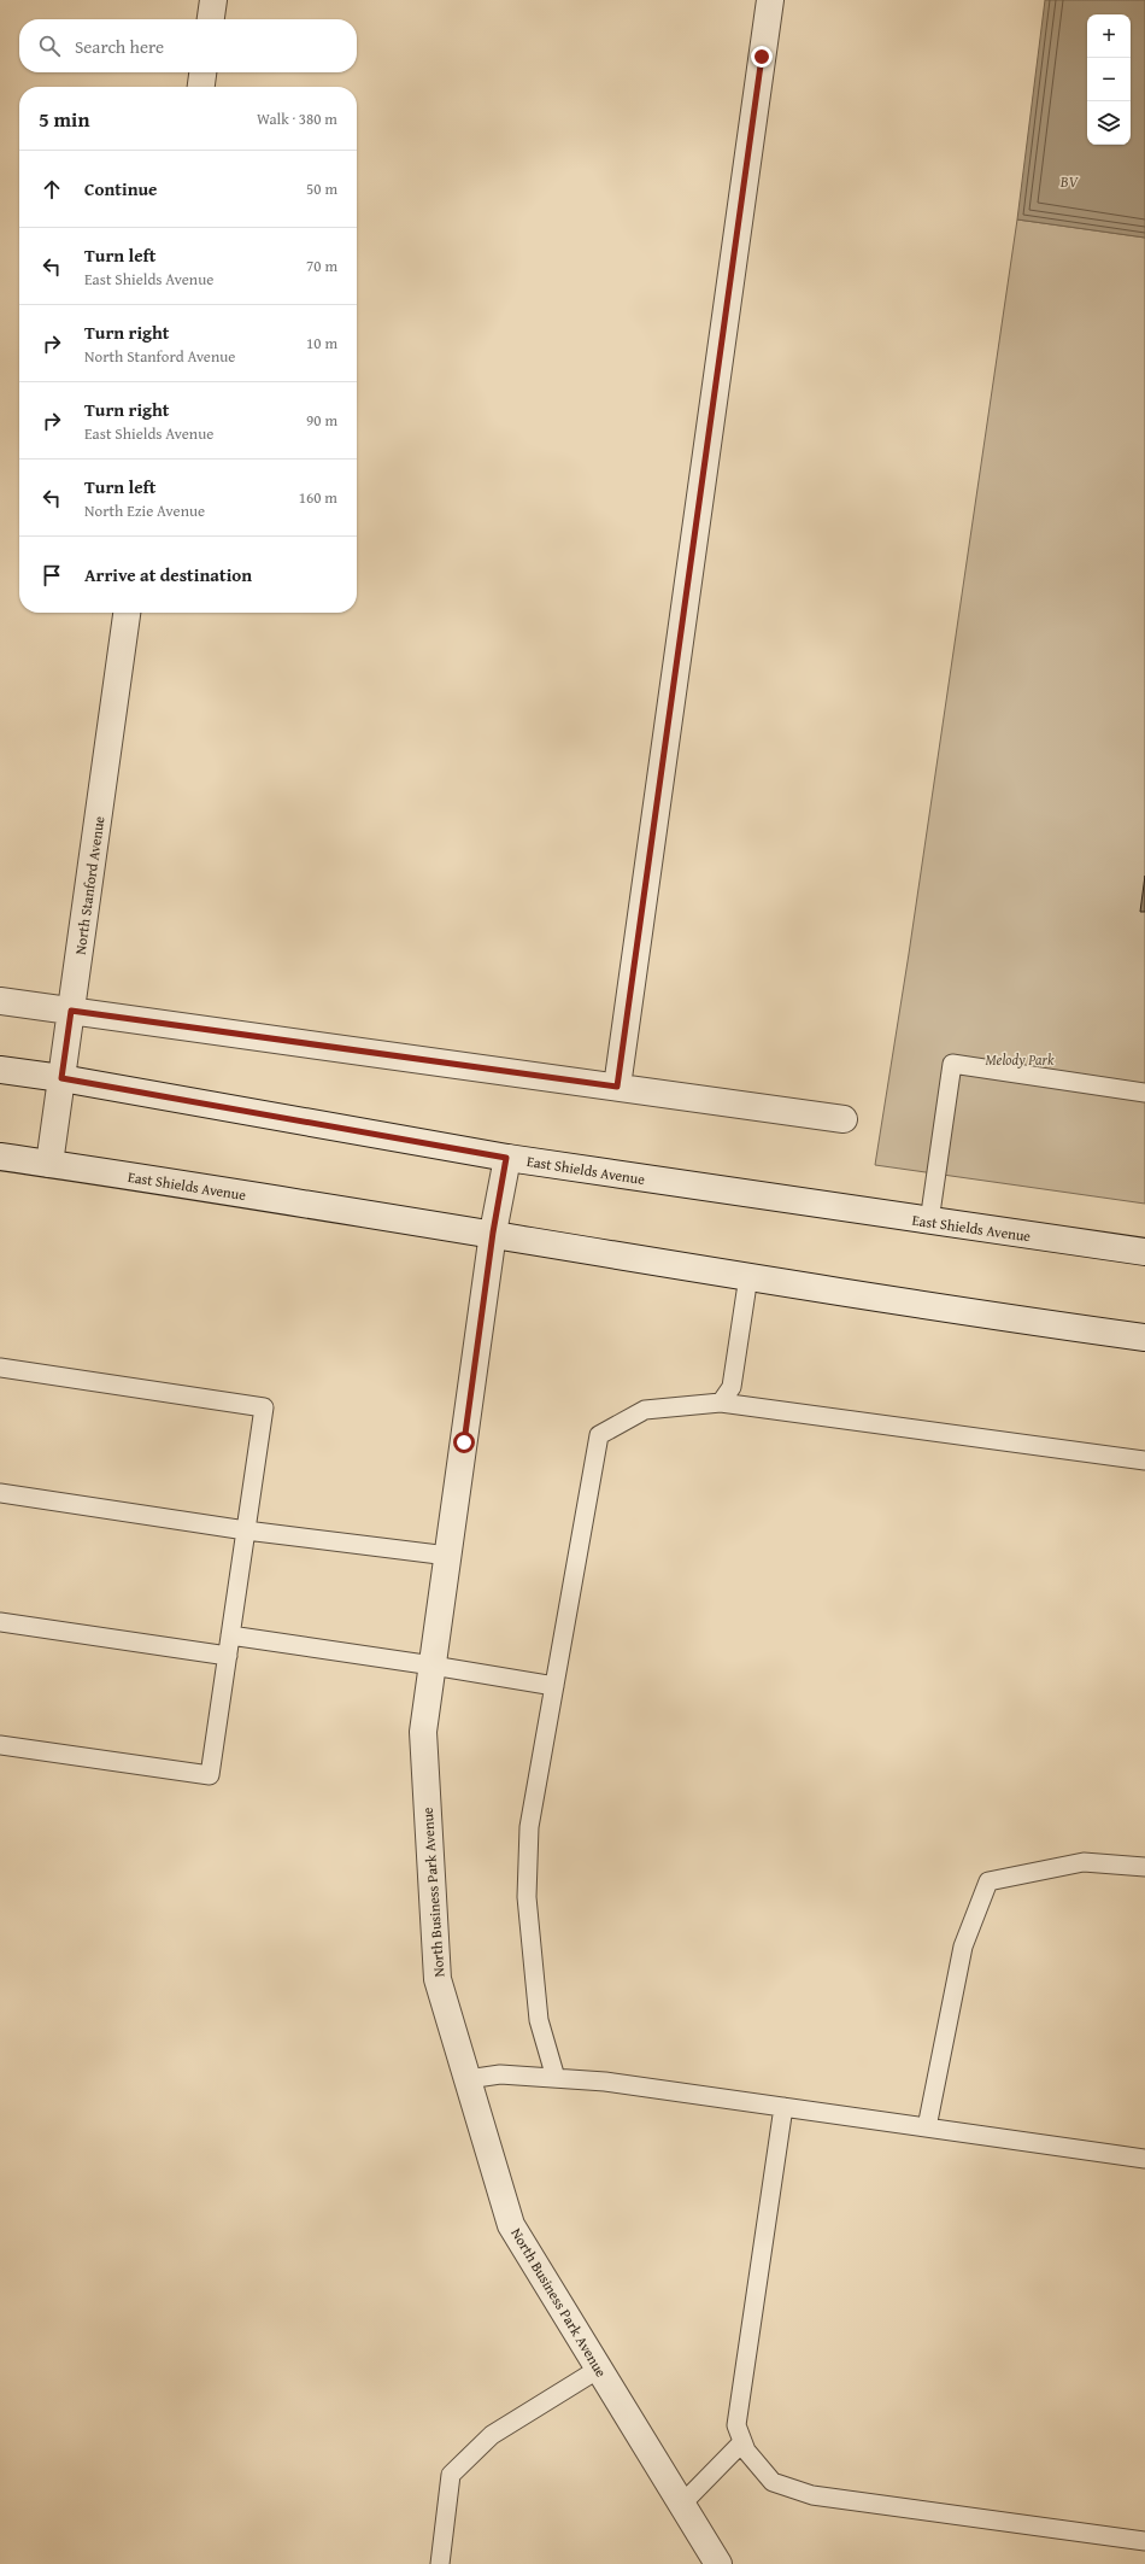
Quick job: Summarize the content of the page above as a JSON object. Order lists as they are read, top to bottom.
{
  "streets": {
    "street": ["North Stanford Avenue", "East Shields Avenue", "North Business Park Avenue"]
  },
  "crossings": [
    ["North Stanford Avenue", "East Shields Avenue"],
    ["East Shields Avenue", "North Business Park Avenue"]
  ],
  "water": ["BV"],
  "parks": ["Melody Park"],
  "page": {
    "map_buttons": ["+", "−"],
    "search": "Search here",
    "heading": ["5 min", "Walk · 380 m"],
    "list": [
      ["Continue", "50 m"],
      ["Turn left", "East Shields Avenue", "70 m"],
      ["Turn right", "North Stanford Avenue", "10 m"],
      ["Turn right", "East Shields Avenue", "90 m"],
      ["Turn left", "North Ezie Avenue", "160 m"],
      "Arrive at destination"
    ]
  }
}
